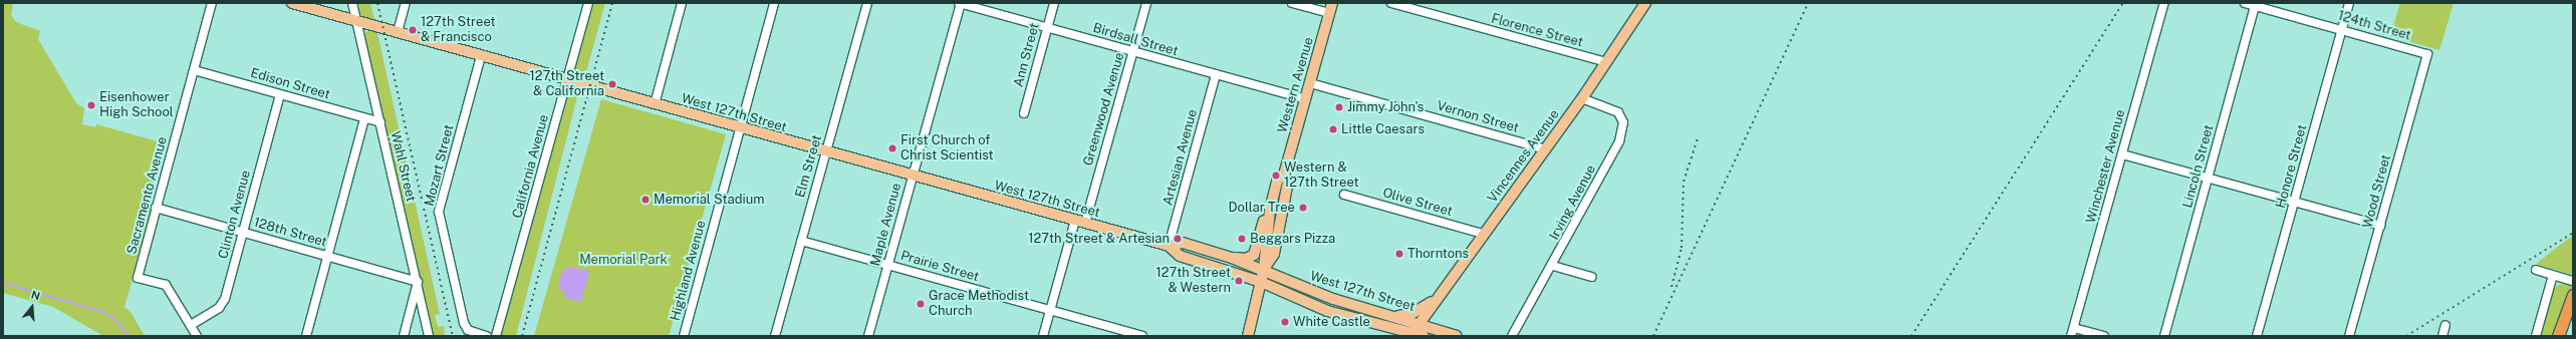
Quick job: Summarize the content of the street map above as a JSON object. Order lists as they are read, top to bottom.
{
  "streets": {
    "main road": ["Western Avenue", "West 127th Street", "Vincennes Avenue"],
    "street": [
      "124th Street",
      "Florence Street",
      "Birdsall Street",
      "Ann Street",
      "Edison Street",
      "Greenwood Avenue",
      "Vernon Street",
      "Artesian Avenue",
      "Mozart Street",
      "Wahl Street",
      "California Avenue",
      "Elm Street",
      "Winchester Avenue",
      "Lincoln Street",
      "Honore Street",
      "Wood Street",
      "Sacramento Avenue",
      "Olive Street",
      "Irving Avenue",
      "Clinton Avenue",
      "Maple Avenue",
      "128th Street",
      "Prairie Street",
      "Highland Avenue"
    ]
  },
  "crossings": [
    ["124th Street", "Lincoln Street"],
    ["124th Street", "Honore Street"],
    ["124th Street", "Wood Street"],
    ["Florence Street", "Vincennes Avenue"],
    ["Birdsall Street", "Ann Street"],
    ["Birdsall Street", "Western Avenue"],
    ["Birdsall Street", "Greenwood Avenue"],
    ["Birdsall Street", "Artesian Avenue"],
    ["Birdsall Street", "Maple Avenue"],
    ["Edison Street", "Wahl Street"],
    ["Edison Street", "Sacramento Avenue"],
    ["Edison Street", "Clinton Avenue"],
    ["Western Avenue", "West 127th Street"],
    ["Western Avenue", "Vernon Street"],
    ["Greenwood Avenue", "West 127th Street"],
    ["Greenwood Avenue", "Prairie Street"],
    ["West 127th Street", "Vincennes Avenue"],
    ["West 127th Street", "Artesian Avenue"],
    ["West 127th Street", "Mozart Street"],
    ["West 127th Street", "Wahl Street"],
    ["West 127th Street", "California Avenue"],
    ["West 127th Street", "Elm Street"],
    ["West 127th Street", "Maple Avenue"],
    ["West 127th Street", "Highland Avenue"],
    ["Vernon Street", "Vincennes Avenue"],
    ["Vincennes Avenue", "Olive Street"],
    ["Vincennes Avenue", "Irving Avenue"],
    ["Wahl Street", "128th Street"],
    ["Elm Street", "Prairie Street"],
    ["Sacramento Avenue", "Clinton Avenue"],
    ["Sacramento Avenue", "128th Street"],
    ["Clinton Avenue", "128th Street"],
    ["Maple Avenue", "Prairie Street"]
  ],
  "parks": ["Memorial Park"],
  "places": [
    "127th Street & Francisco",
    "127th Street & California",
    "Eisenhower High School",
    "Jimmy John's",
    "Little Caesars",
    "First Church of Christ Scientist",
    "Western & 127th Street",
    "Memorial Stadium",
    "Dollar Tree",
    "127th Street & Artesian",
    "Beggars Pizza",
    "Thorntons",
    "127th Street & Western",
    "Grace Methodist Church",
    "White Castle"
  ],
  "north": "top"
}
